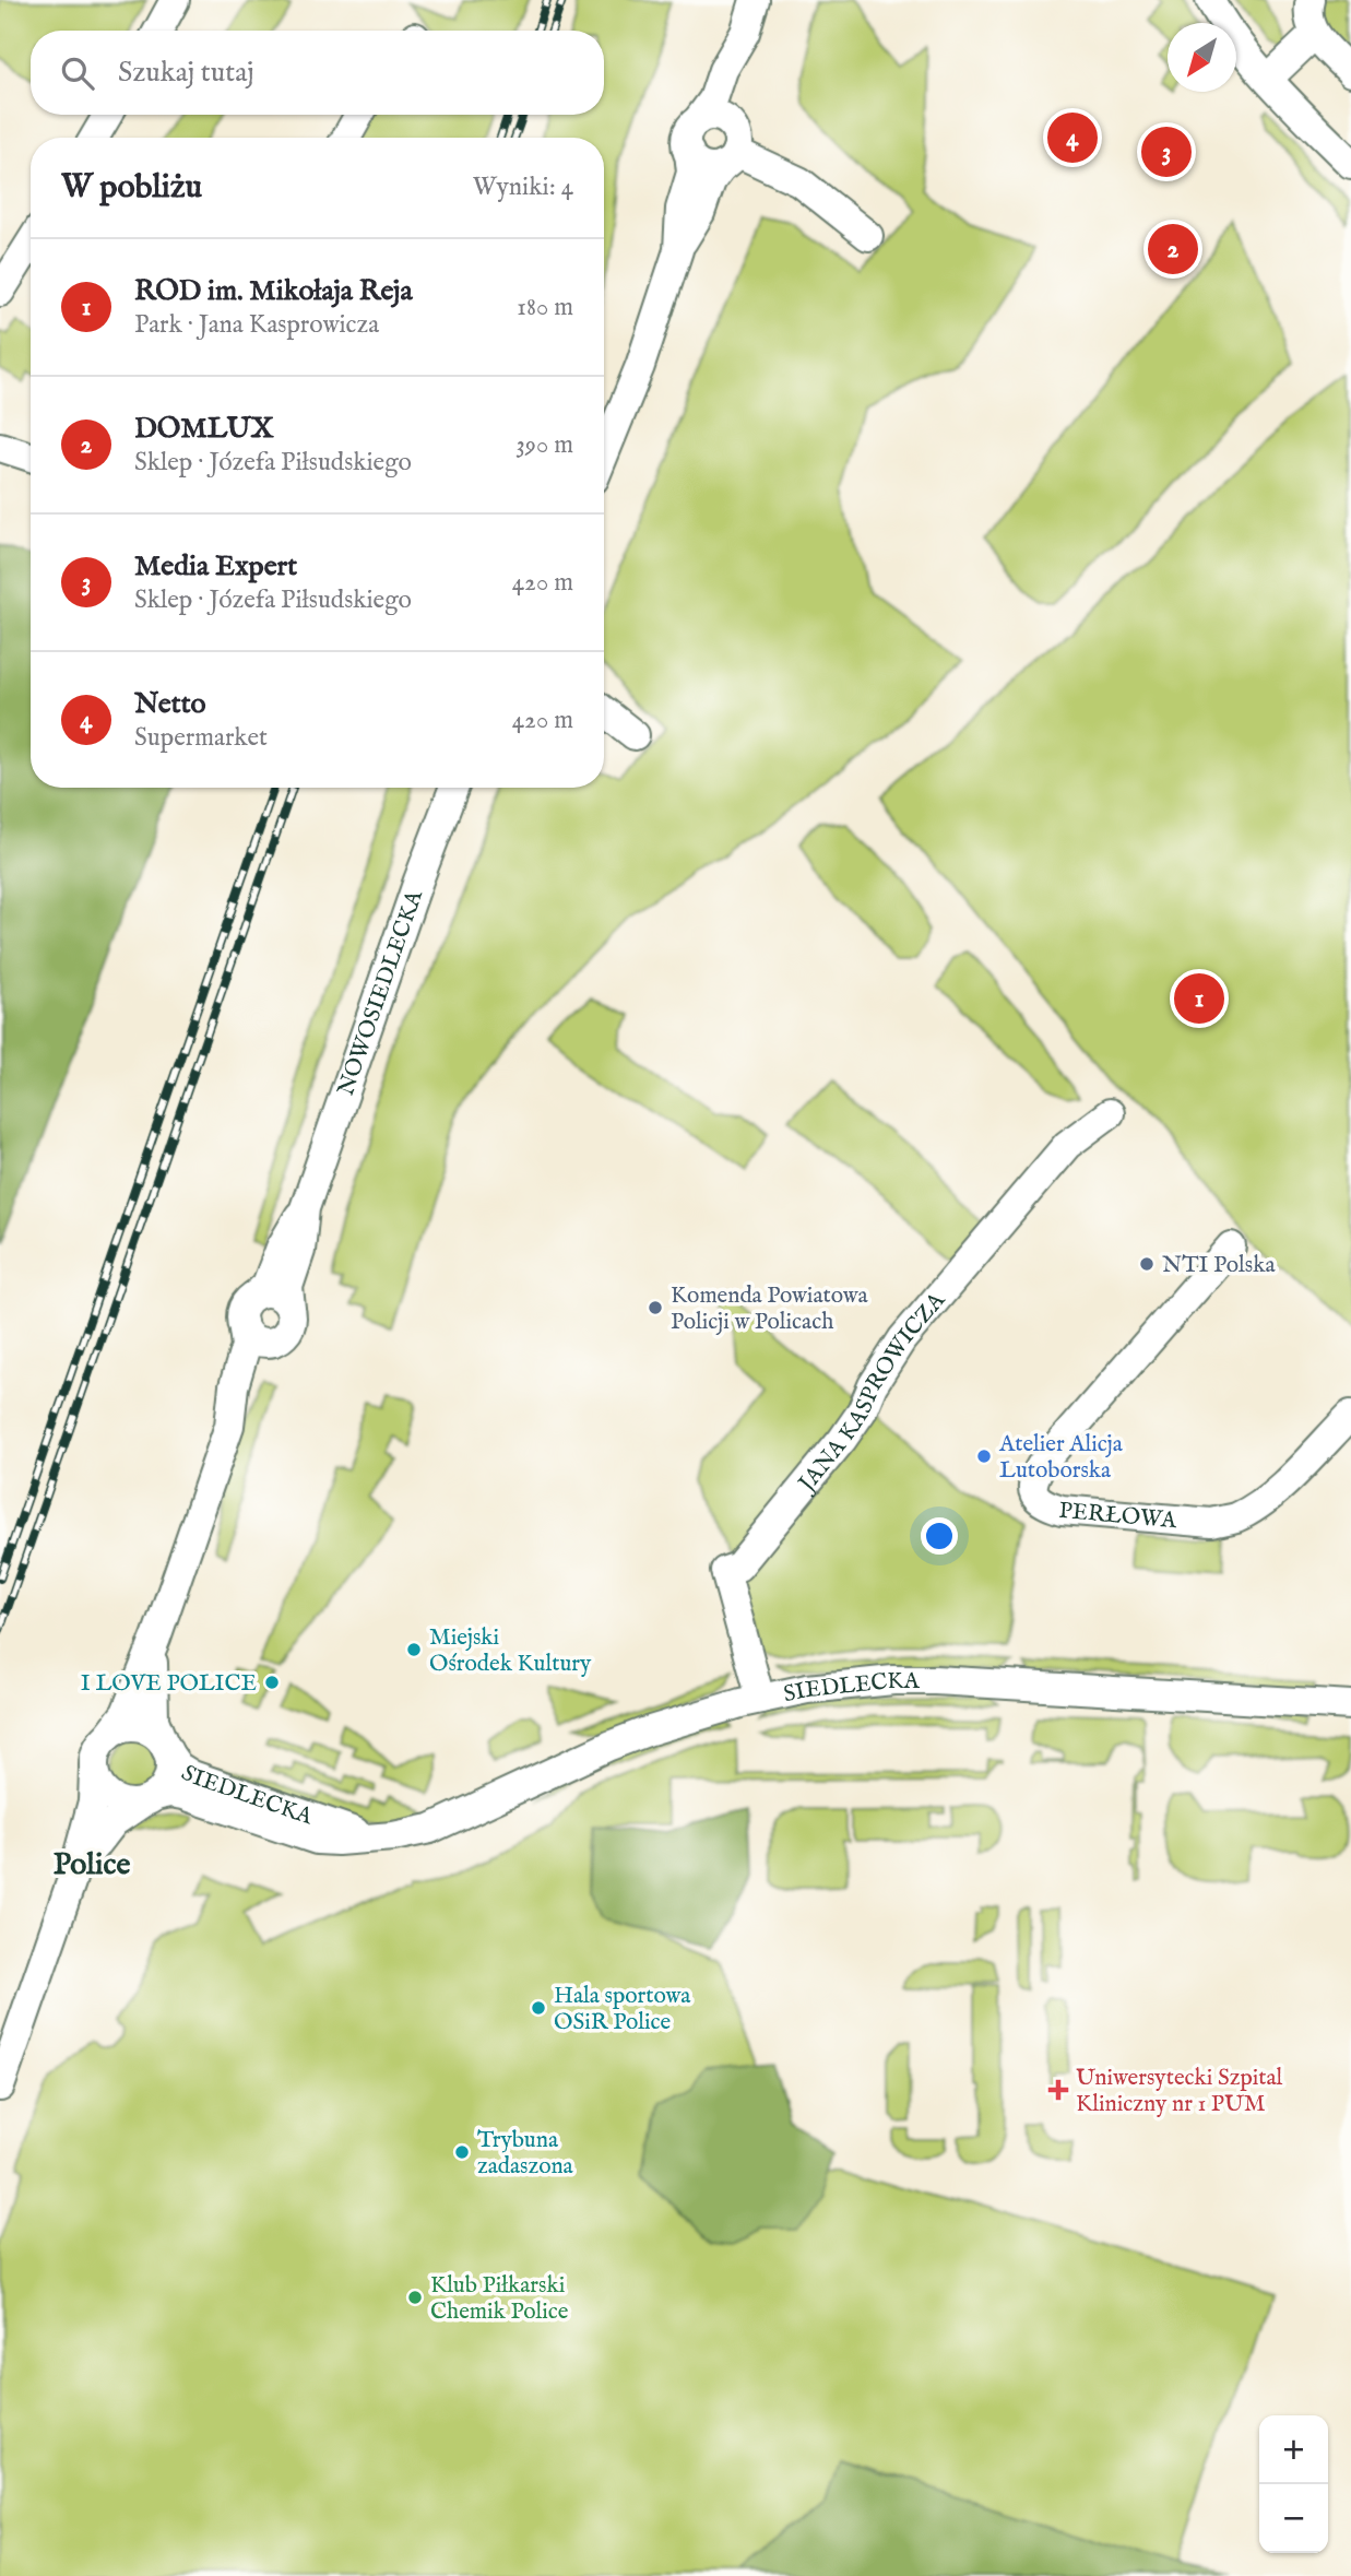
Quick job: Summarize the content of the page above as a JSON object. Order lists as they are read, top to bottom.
{
  "streets": {
    "street": [
      "NOWOSIEDLECKA",
      "JANA KASPROWICZA",
      "PERŁOWA",
      "SIEDLECKA"
    ]
  },
  "crossings": [
    ["NOWOSIEDLECKA", "SIEDLECKA"],
    ["JANA KASPROWICZA", "SIEDLECKA"]
  ],
  "districts": ["Police"],
  "places": {
    "other": [
      "NTI Polska",
      "Komenda Powiatowa Policji w Policach",
      "Atelier Alicja Lutoborska",
      "Miejski Ośrodek Kultury",
      "I LOVE POLICE",
      "Hala sportowa OSiR Police",
      "Trybuna zadaszona",
      "Klub Piłkarski Chemik Police"
    ],
    "health": ["Uniwersytecki Szpital Kliniczny nr 1 PUM"]
  },
  "north": "bottom left",
  "page": {
    "search": "Szukaj tutaj",
    "pins": [
      "4",
      "3",
      "2",
      "1"
    ],
    "heading": ["W pobliżu", "Wyniki: 4"],
    "list": [
      {
        "mark": "1",
        "name": "ROD im. Mikołaja Reja",
        "note": "Park · Jana Kasprowicza",
        "value": "180 m"
      },
      {
        "mark": "2",
        "name": "DOMLUX",
        "note": "Sklep · Józefa Piłsudskiego",
        "value": "390 m"
      },
      {
        "mark": "3",
        "name": "Media Expert",
        "note": "Sklep · Józefa Piłsudskiego",
        "value": "420 m"
      },
      {
        "mark": "4",
        "name": "Netto",
        "note": "Supermarket",
        "value": "420 m"
      }
    ],
    "map_buttons": ["+", "−"]
  }
}
